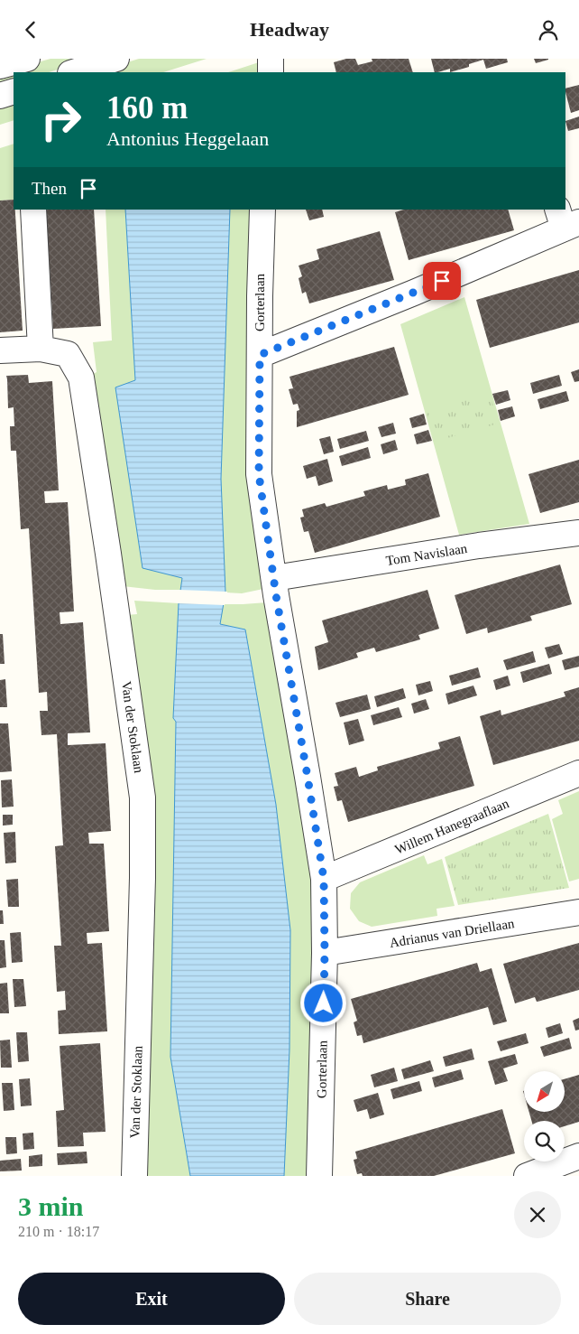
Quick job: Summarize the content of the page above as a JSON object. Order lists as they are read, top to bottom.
{
  "streets": {
    "street": [
      "Gorterlaan",
      "Tom Navislaan",
      "Van der Stoklaan",
      "Willem Hanegraaflaan",
      "Adrianus van Driellaan"
    ]
  },
  "crossings": [
    ["Gorterlaan", "Tom Navislaan"],
    ["Gorterlaan", "Willem Hanegraaflaan"],
    ["Gorterlaan", "Adrianus van Driellaan"]
  ],
  "north": "bottom left",
  "page": {
    "header": "Headway",
    "turn": ["160 m", "Antonius Heggelaan"],
    "then": "Then",
    "heading": ["3 min", "210 m · 18:17"],
    "buttons": ["Exit", "Share"]
  }
}
